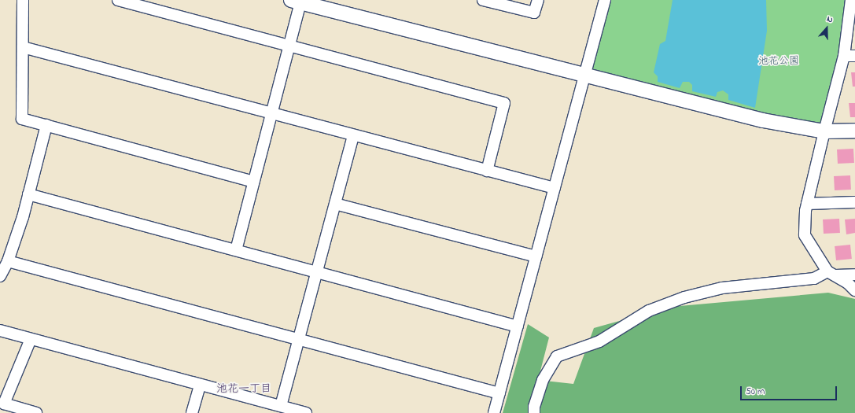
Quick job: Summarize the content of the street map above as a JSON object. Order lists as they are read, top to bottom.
{
  "districts": ["池花一丁目"],
  "parks": ["池花公園"],
  "scale_bar": "50 m",
  "north": "top"
}
